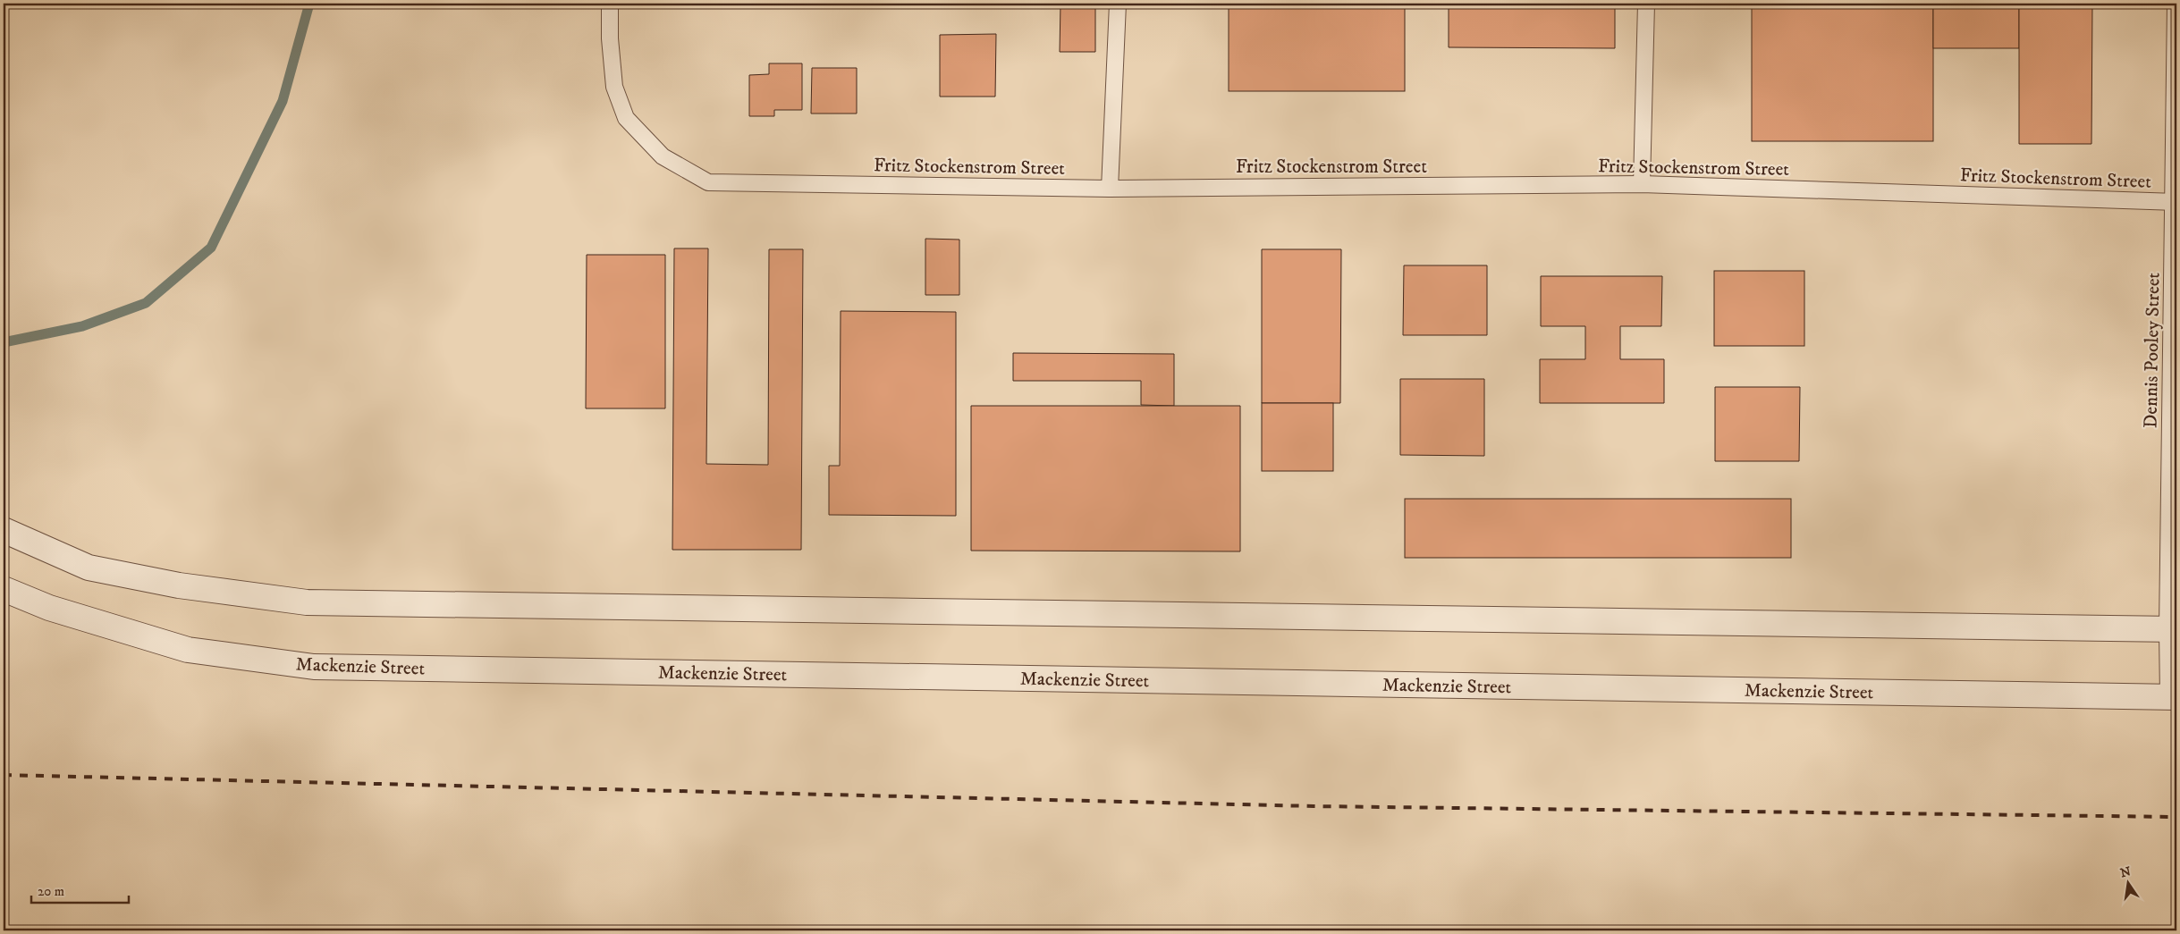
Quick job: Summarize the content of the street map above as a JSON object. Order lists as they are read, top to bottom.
{
  "streets": {
    "street": ["Mackenzie Street"],
    "lane": ["Fritz Stockenstrom Street", "Dennis Pooley Street"]
  },
  "crossings": [
    ["Fritz Stockenstrom Street", "Dennis Pooley Street"],
    ["Dennis Pooley Street", "Mackenzie Street"]
  ],
  "scale_bar": "20 m",
  "north": "top"
}
